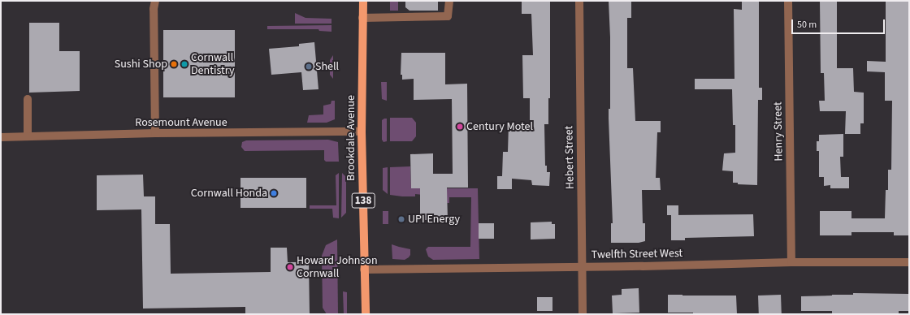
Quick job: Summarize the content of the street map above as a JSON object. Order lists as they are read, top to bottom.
{
  "streets": {
    "main road": ["Brookdale Avenue", "138"],
    "street": [
      "Rosemount Avenue",
      "Henry Street",
      "Hebert Street",
      "Twelfth Street West"
    ]
  },
  "crossings": [
    ["Rosemount Avenue", "Brookdale Avenue"],
    ["Henry Street", "Twelfth Street West"],
    ["Brookdale Avenue", "Twelfth Street West"],
    ["Hebert Street", "Twelfth Street West"]
  ],
  "places": [
    "Sushi Shop",
    "Cornwall Dentistry",
    "Shell",
    "Century Motel",
    "Cornwall Honda",
    "UPI Energy",
    "Howard Johnson Cornwall"
  ],
  "scale_bar": "50 m"
}
